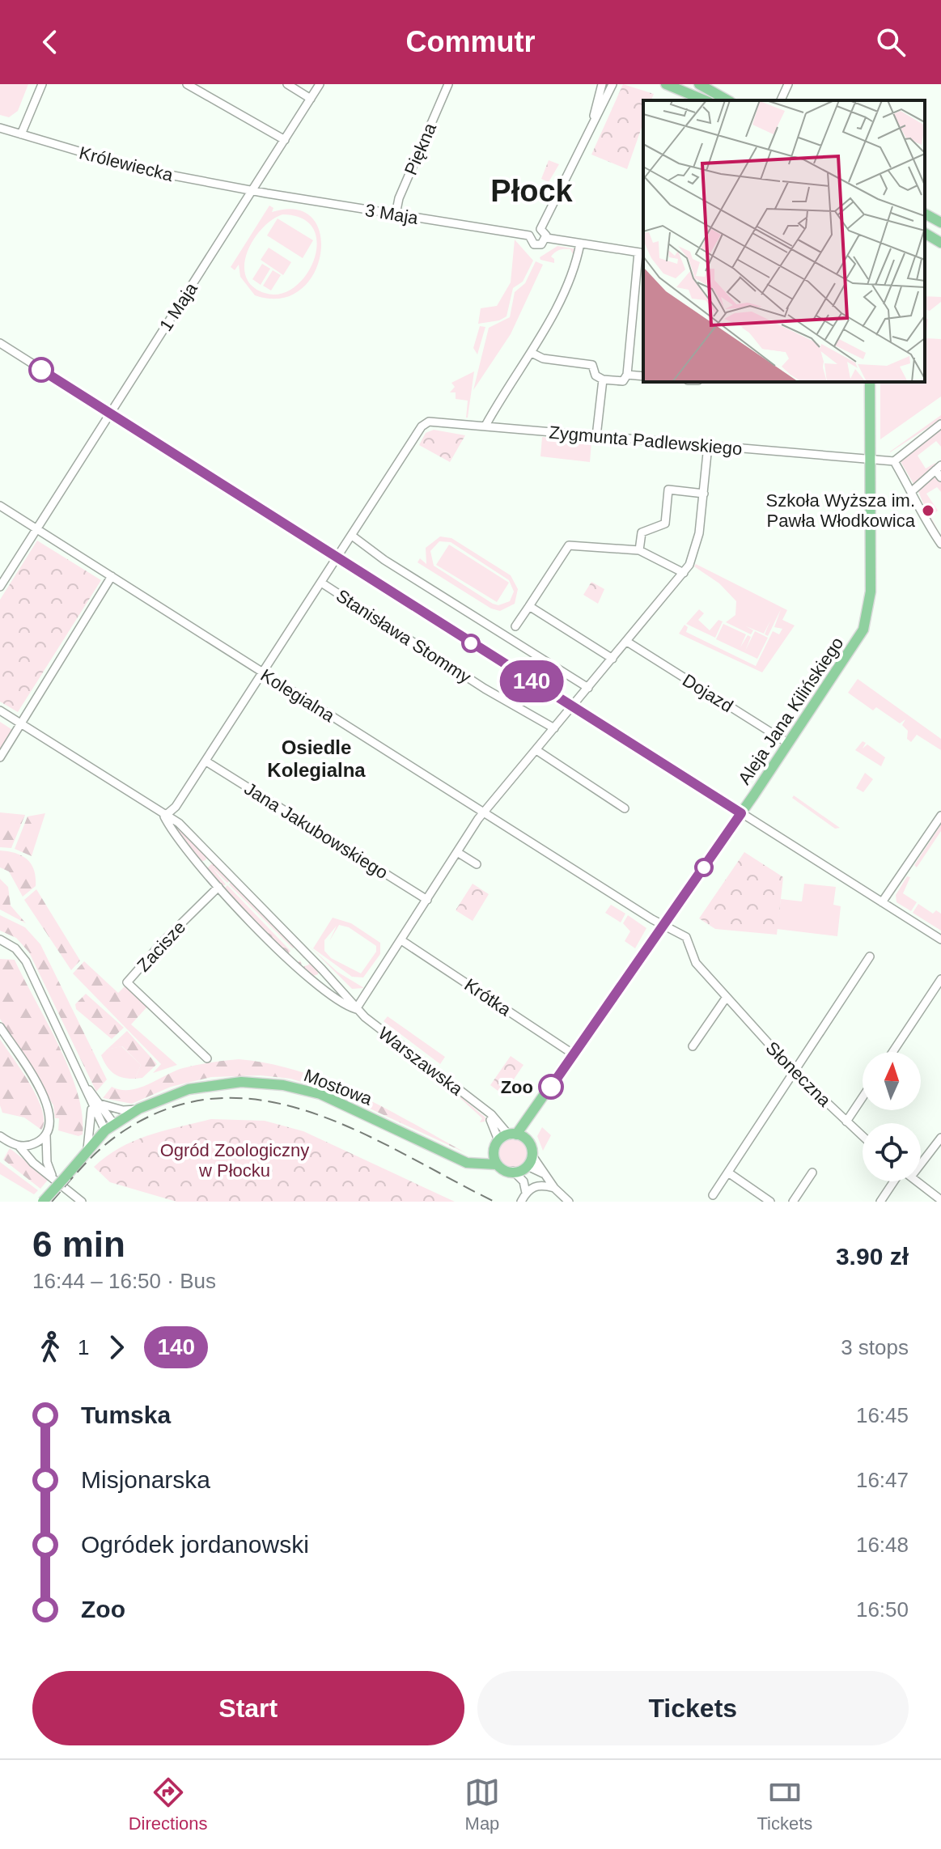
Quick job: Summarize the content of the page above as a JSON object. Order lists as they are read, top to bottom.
{
  "streets": {
    "main road": ["Aleja Jana Kilińskiego", "Mostowa"],
    "street": [
      "Piękna",
      "Królewiecka",
      "3 Maja",
      "1 Maja",
      "Zygmunta Padlewskiego",
      "Stanisława Stommy",
      "Dojazd",
      "Kolegialna",
      "Jana Jakubowskiego",
      "Zacisze",
      "Krótka",
      "Warszawska",
      "Słoneczna"
    ]
  },
  "crossings": [
    ["Piękna", "3 Maja"],
    ["Królewiecka", "3 Maja"],
    ["Królewiecka", "1 Maja"],
    ["3 Maja", "1 Maja"],
    ["1 Maja", "Kolegialna"],
    ["Zygmunta Padlewskiego", "Aleja Jana Kilińskiego"],
    ["Dojazd", "Aleja Jana Kilińskiego"],
    ["Kolegialna", "Aleja Jana Kilińskiego"],
    ["Kolegialna", "Słoneczna"],
    ["Aleja Jana Kilińskiego", "Krótka"],
    ["Aleja Jana Kilińskiego", "Warszawska"],
    ["Aleja Jana Kilińskiego", "Mostowa"],
    ["Warszawska", "Mostowa"]
  ],
  "districts": ["Płock", "Osiedle Kolegialna"],
  "parks": ["Ogród Zoologiczny w Płocku"],
  "places": ["Szkoła Wyższa im. Pawła Włodkowica", "Zoo"],
  "lines": ["bus line 140"],
  "north": "top",
  "page": {
    "header": "Commutr",
    "on_map": "140",
    "heading": ["6 min", "16:44 – 16:50 · Bus", "3.90 zł"],
    "legs": ["1", "140", "3 stops"],
    "list": [
      {
        "name": "Tumska",
        "value": "16:45"
      },
      {
        "name": "Misjonarska",
        "value": "16:47"
      },
      {
        "name": "Ogródek jordanowski",
        "value": "16:48"
      },
      {
        "name": "Zoo",
        "value": "16:50"
      }
    ],
    "buttons": ["Start", "Tickets"],
    "tabs": ["Directions", "Map", "Tickets"]
  }
}
